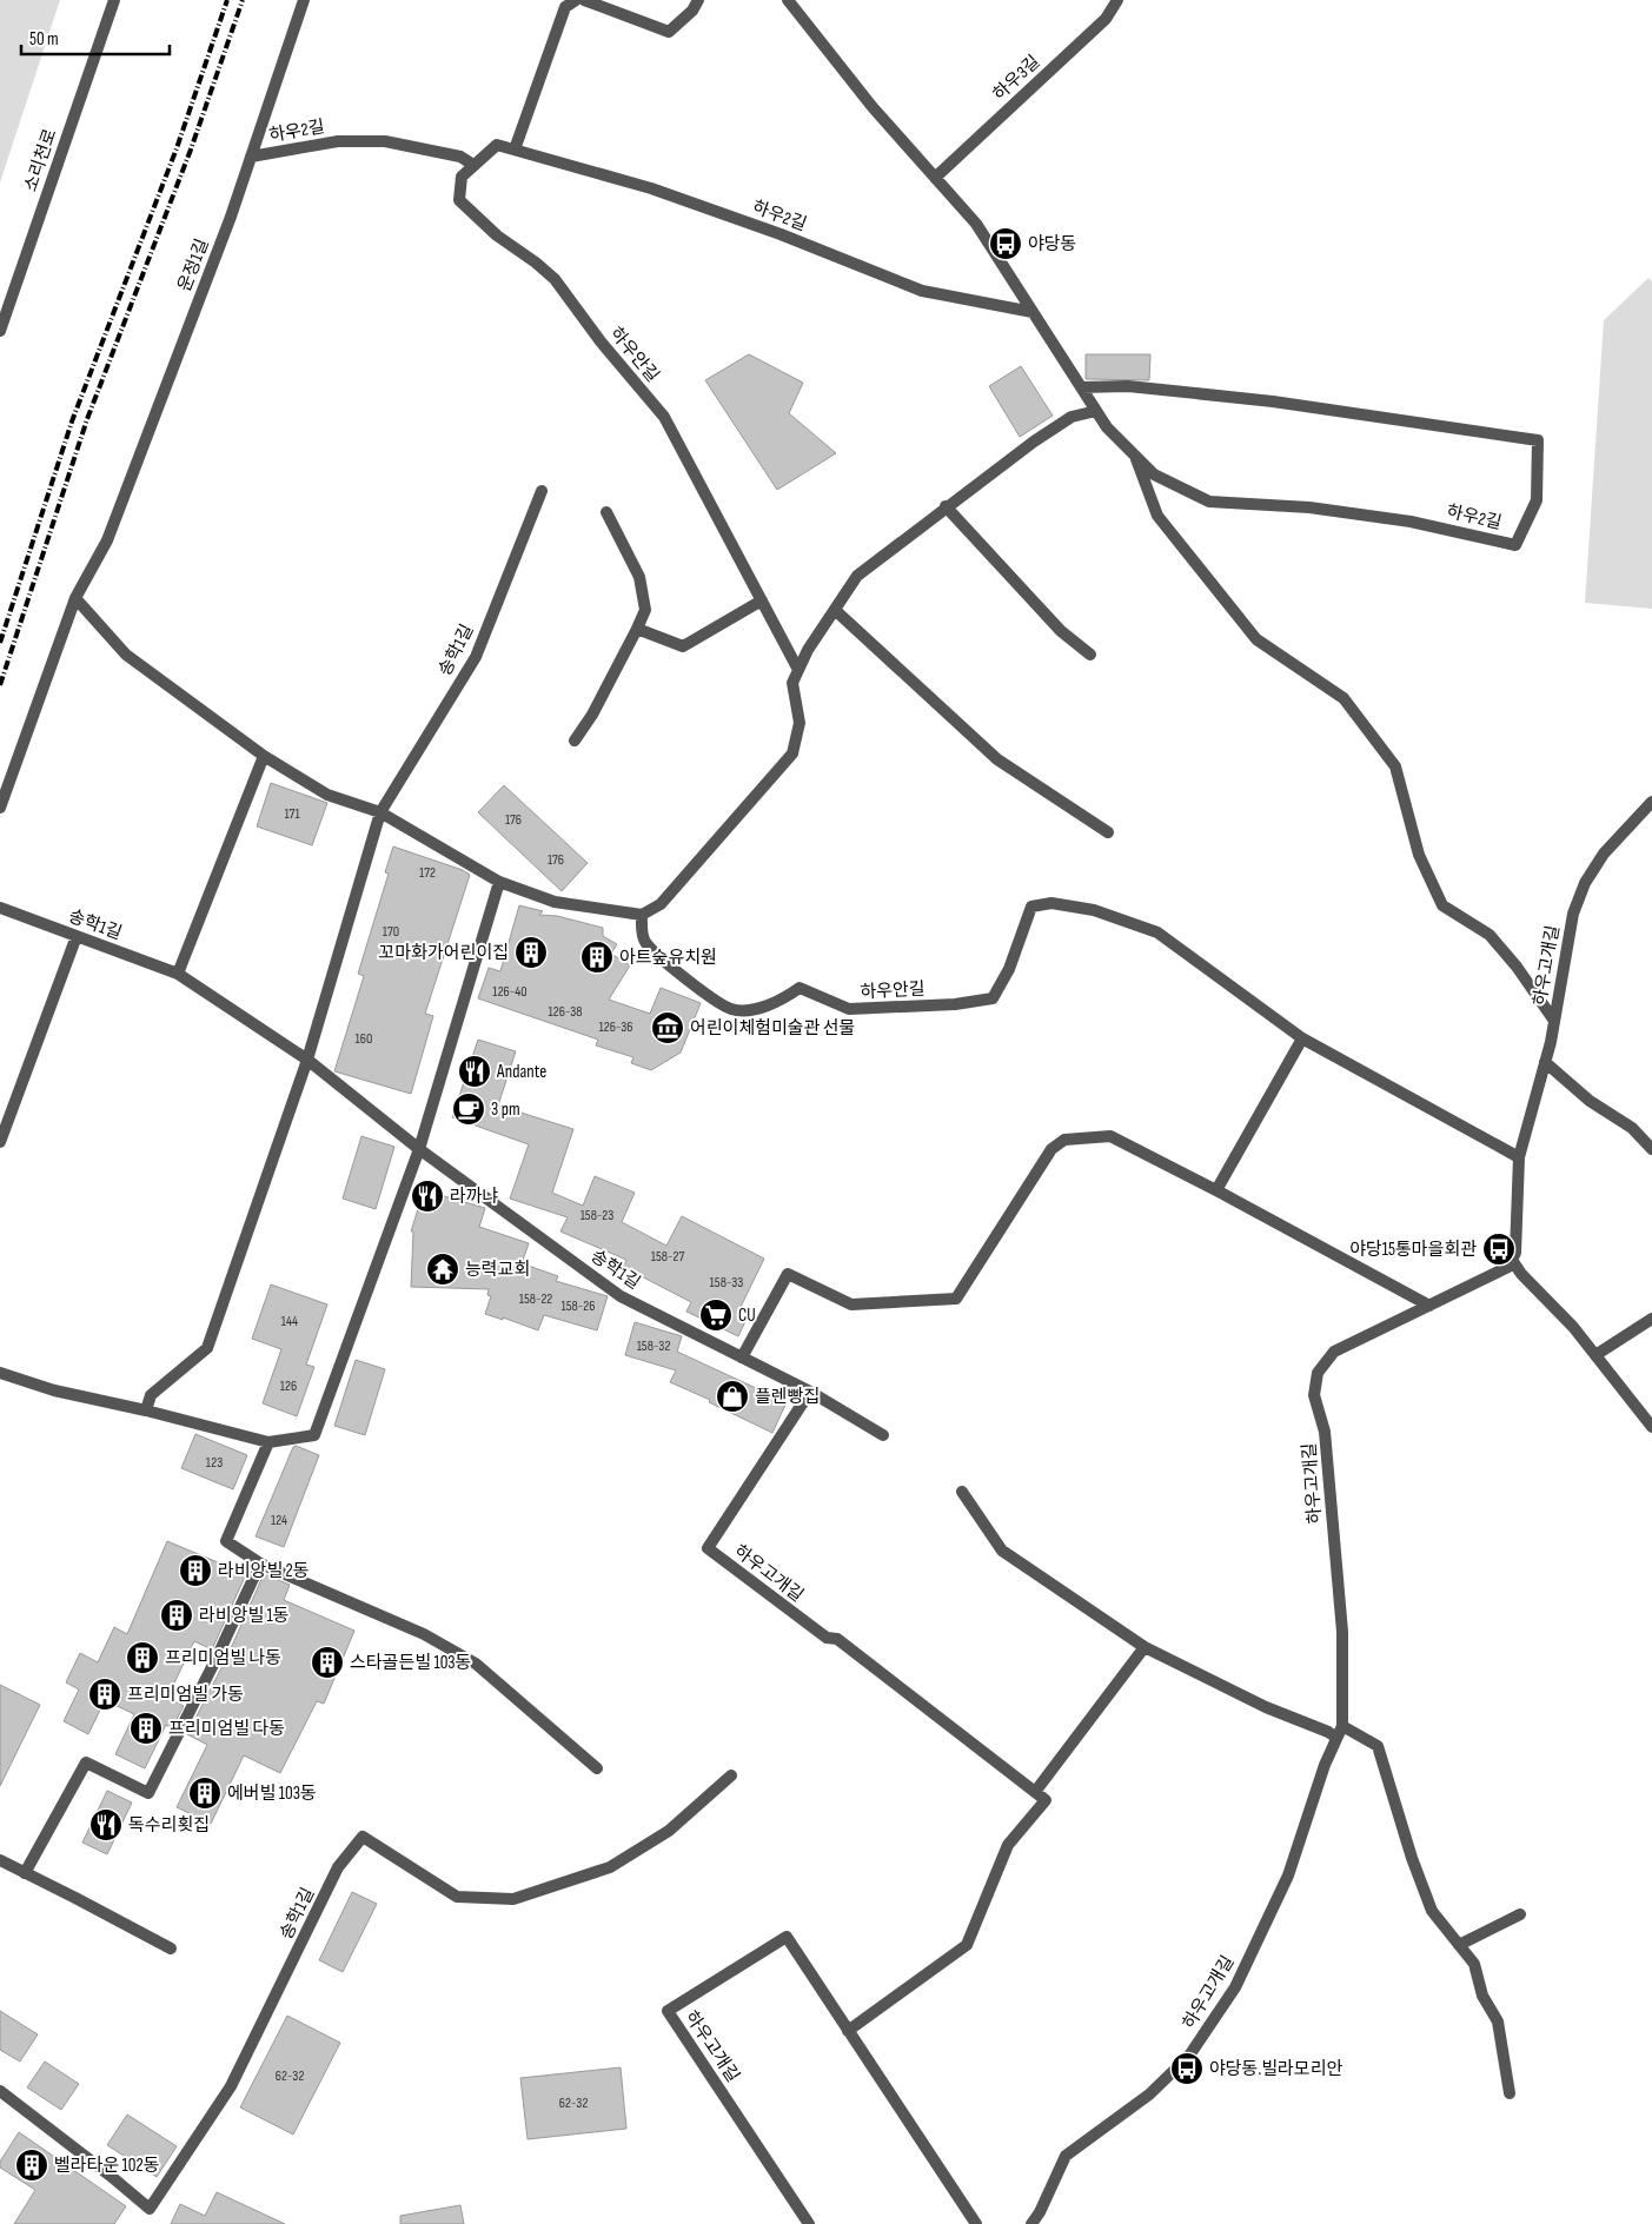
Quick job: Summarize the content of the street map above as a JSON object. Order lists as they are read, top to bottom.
{
  "streets": {
    "street": [
      "하우3길",
      "하우2길",
      "소리천로",
      "운정1길",
      "하우안길",
      "송학1길",
      "하우고개길"
    ]
  },
  "crossings": [
    ["하우3길", "하우2길"],
    ["하우2길", "운정1길"],
    ["하우2길", "하우안길"],
    ["송학1길", "하우고개길"]
  ],
  "places": {
    "bus stop": ["야당동", "야당15통마을회관", "야당동.빌라모리안"],
    "building": [
      "꼬마화가어린이집",
      "아트숲유치원",
      "라비앙빌 2동",
      "라비앙빌 1동",
      "프리미엄빌 나동",
      "스타골든빌 103동",
      "프리미엄빌 가동",
      "프리미엄빌 다동",
      "에버빌 103동",
      "벨라타운 102동"
    ],
    "museum": ["어린이체험미술관 선물"],
    "restaurant": ["Andante", "라까냐", "독수리횟집"],
    "cafe": ["3 pm"],
    "temple": ["능력교회"],
    "supermarket": ["CU"],
    "shop": ["플렌빵집"]
  },
  "house_numbers": [
    "171",
    "176",
    "176",
    "172",
    "170",
    "126-40",
    "126-38",
    "126-36",
    "160",
    "158-23",
    "158-27",
    "158-33",
    "158-22",
    "158-26",
    "144",
    "158-32",
    "126",
    "123",
    "124",
    "62-32",
    "62-32"
  ],
  "scale_bar": "50 m"
}
